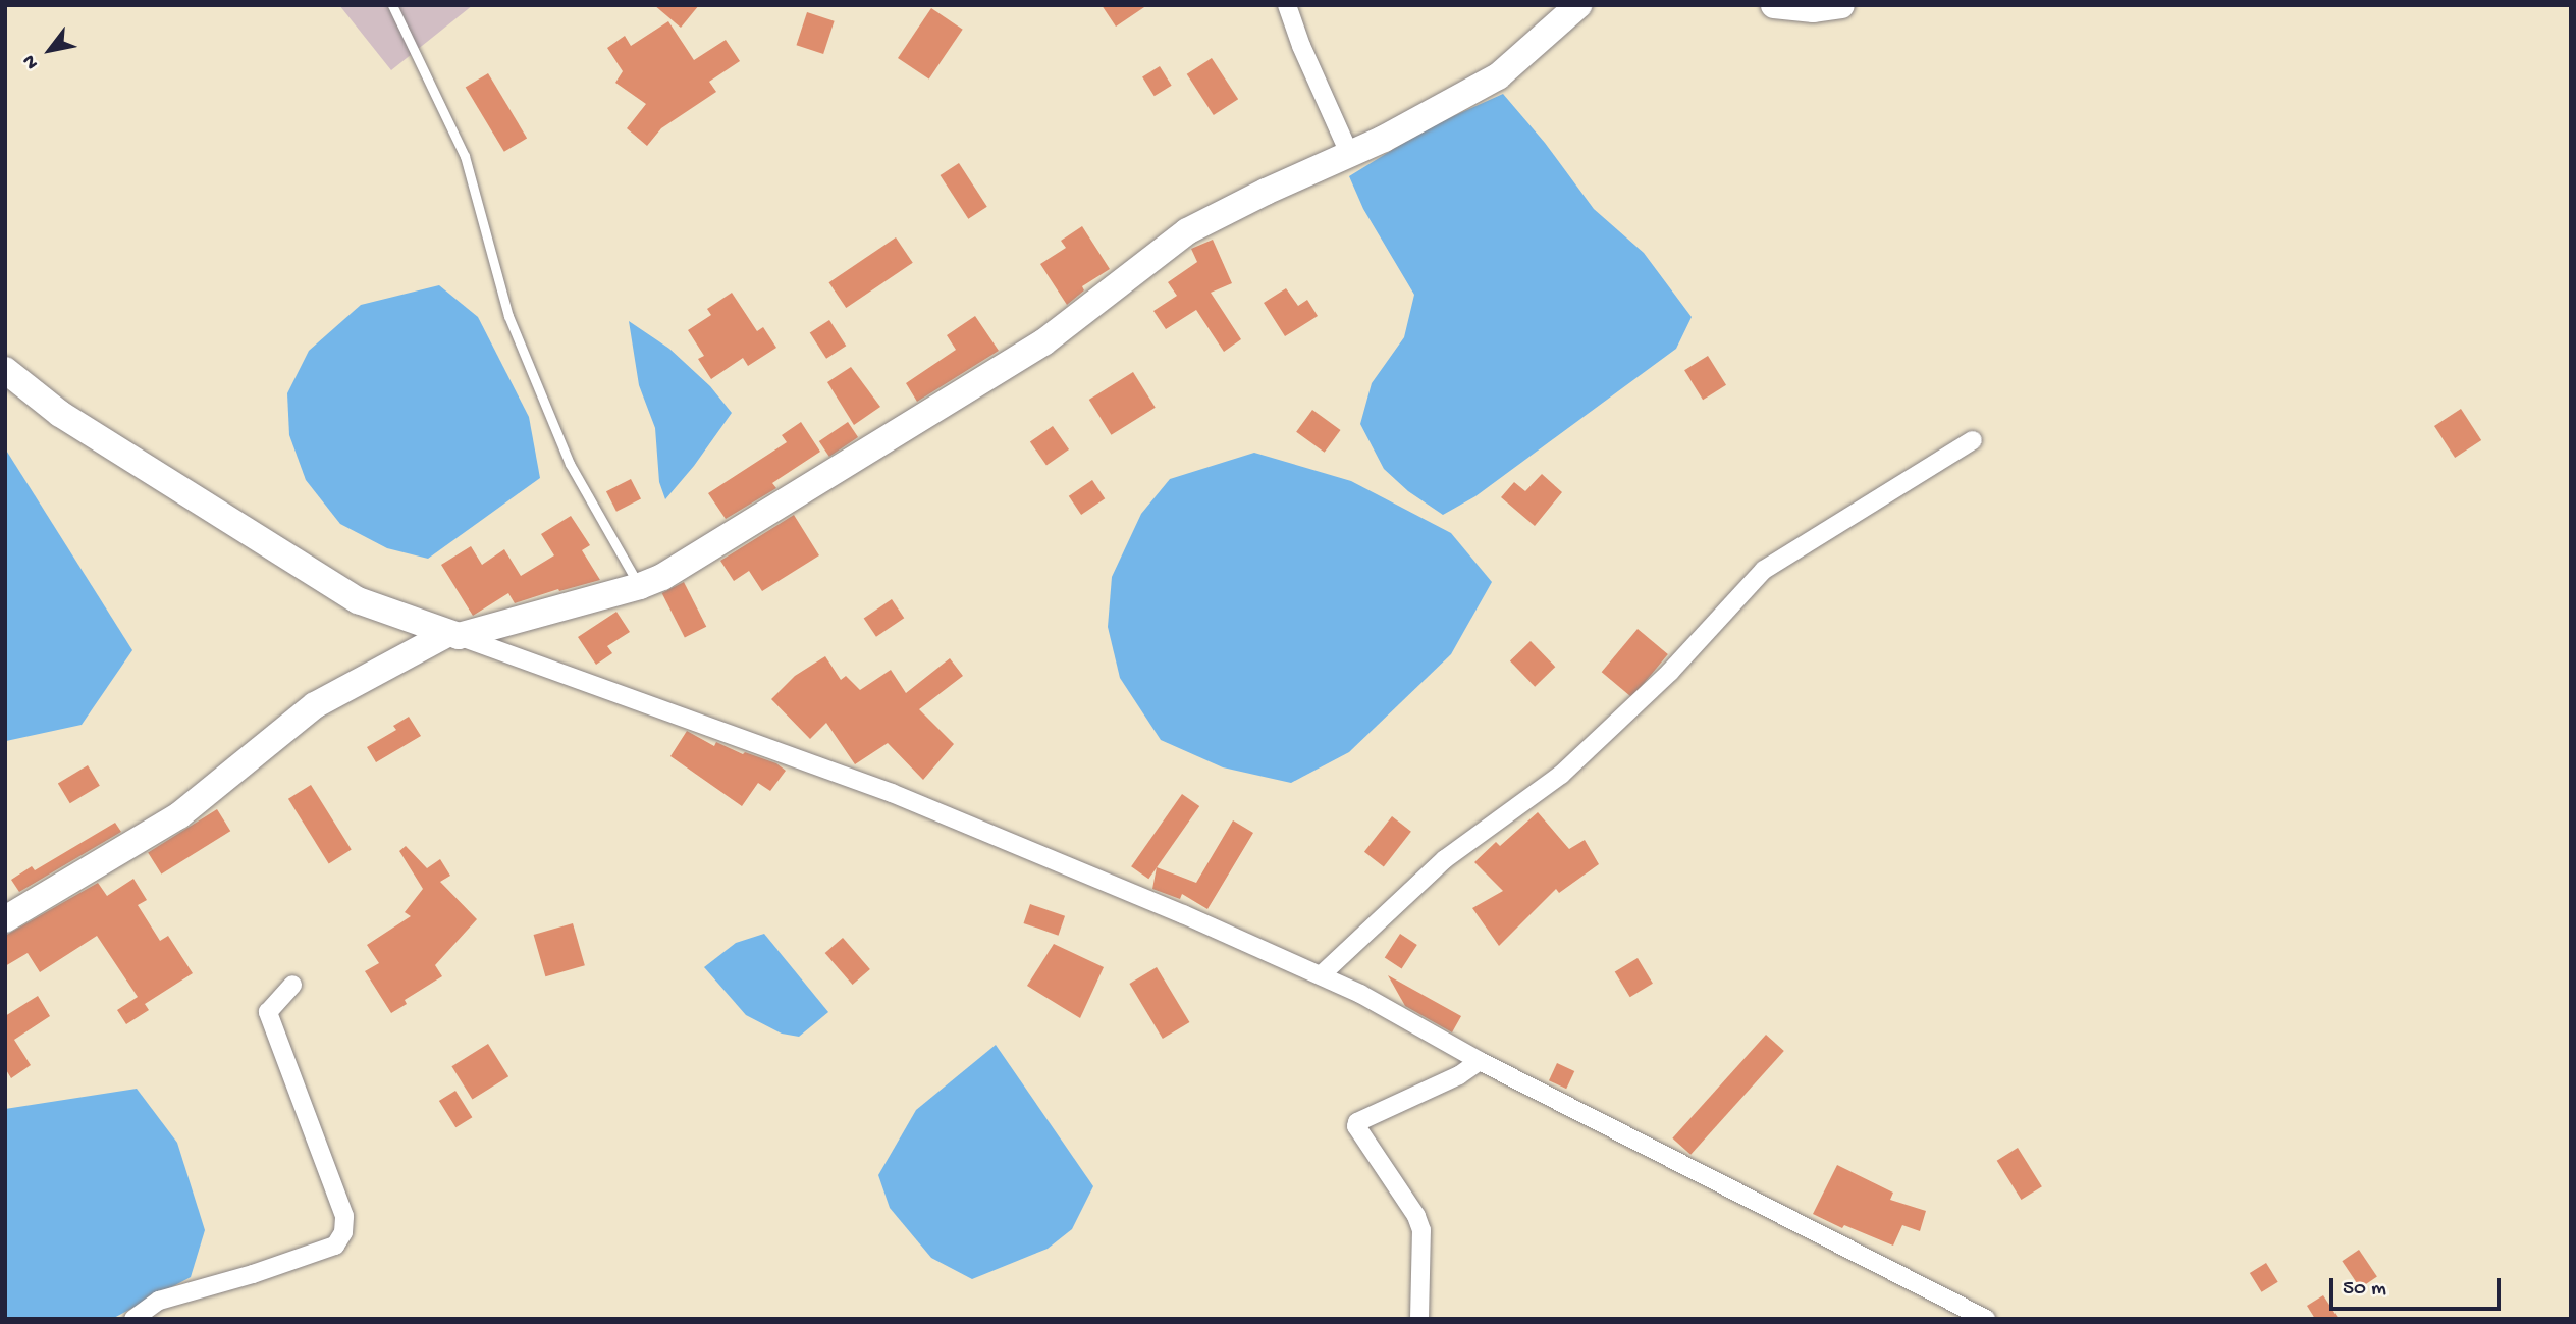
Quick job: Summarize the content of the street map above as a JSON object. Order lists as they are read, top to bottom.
{
  "scale_bar": "50 m",
  "north": "bottom left"
}
